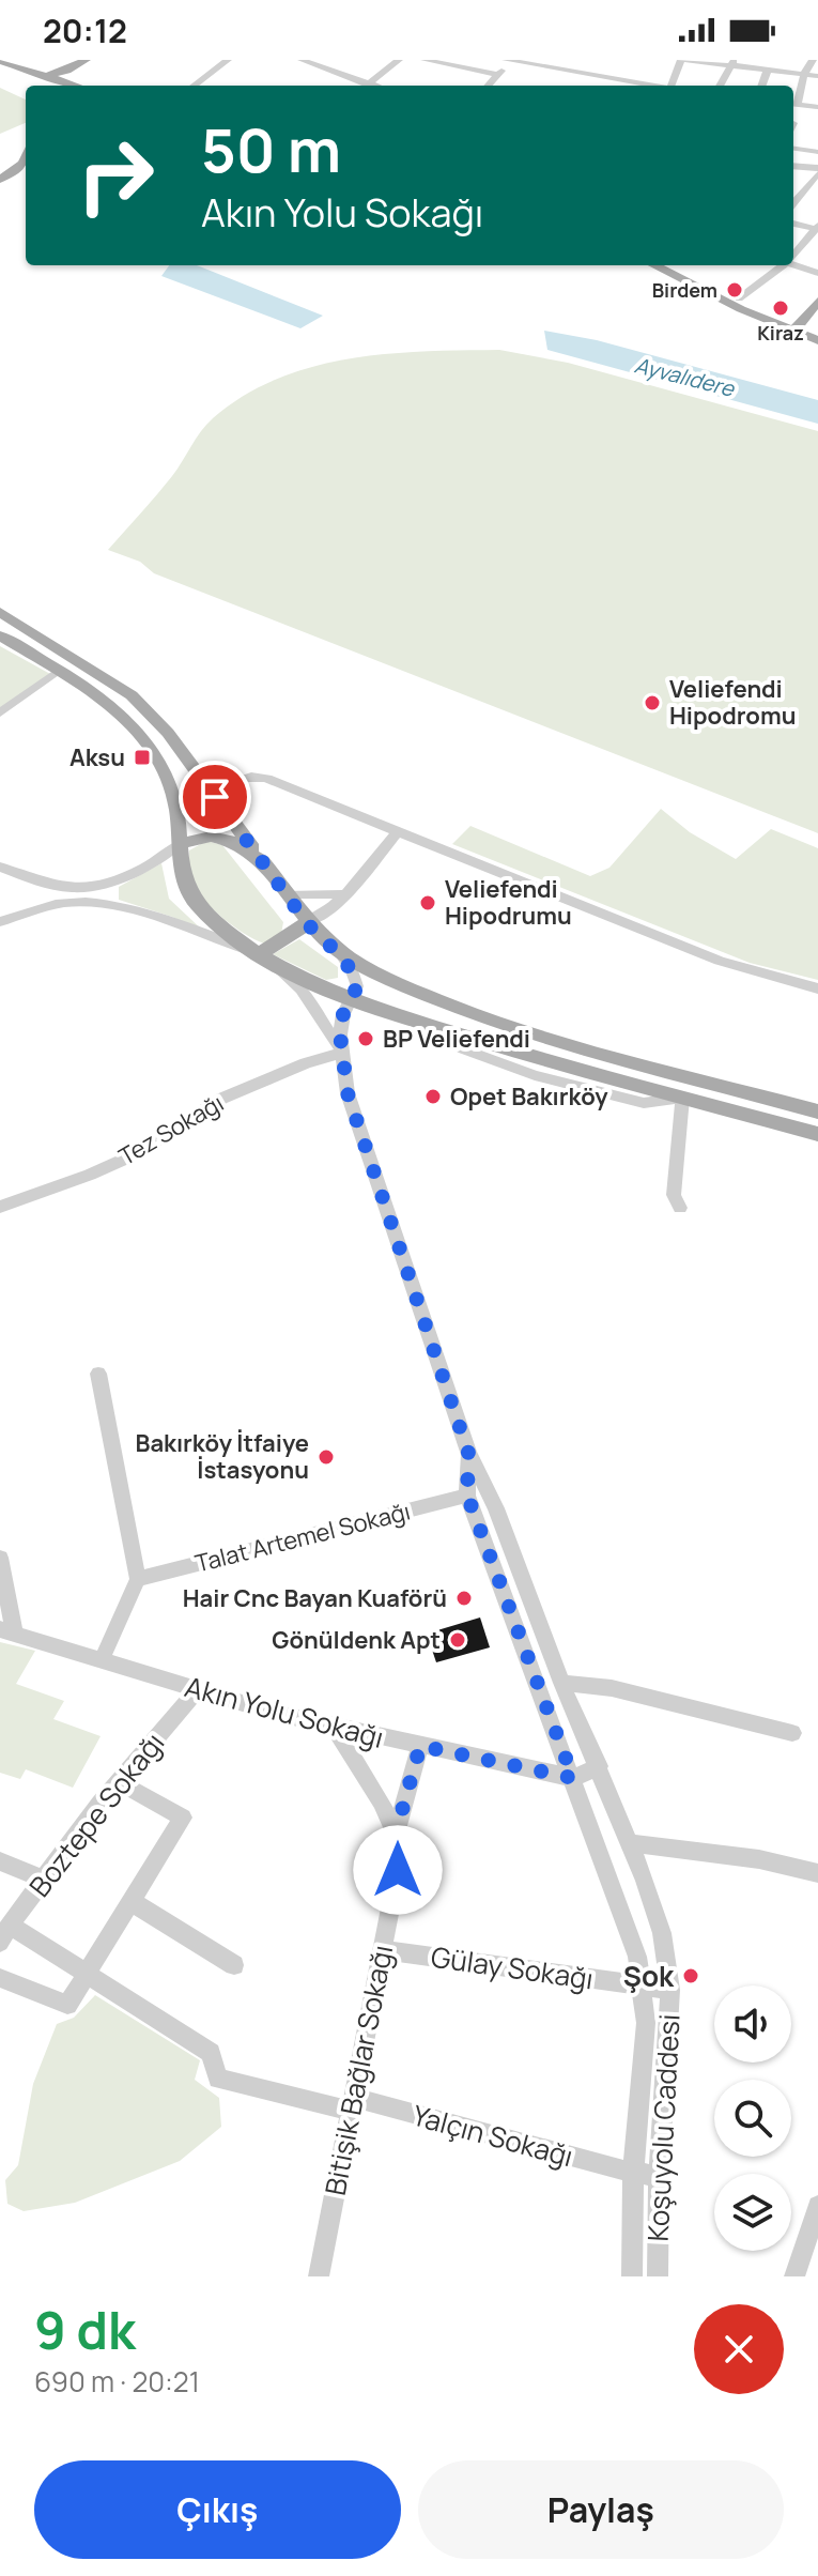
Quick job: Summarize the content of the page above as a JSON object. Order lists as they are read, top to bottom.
{
  "streets": {
    "street": [
      "Tez Sokağı",
      "Talat Artemel Sokağı",
      "Akın Yolu Sokağı",
      "Boztepe Sokağı",
      "Gülay Sokağı",
      "Bitişik Bağlar Sokağı",
      "Koşuyolu Caddesi",
      "Yalçın Sokağı"
    ]
  },
  "crossings": [
    ["Tez Sokağı", "Koşuyolu Caddesi"],
    ["Talat Artemel Sokağı", "Koşuyolu Caddesi"],
    ["Akın Yolu Sokağı", "Boztepe Sokağı"],
    ["Akın Yolu Sokağı", "Bitişik Bağlar Sokağı"],
    ["Akın Yolu Sokağı", "Koşuyolu Caddesi"],
    ["Gülay Sokağı", "Bitişik Bağlar Sokağı"],
    ["Gülay Sokağı", "Koşuyolu Caddesi"],
    ["Bitişik Bağlar Sokağı", "Yalçın Sokağı"],
    ["Koşuyolu Caddesi", "Yalçın Sokağı"]
  ],
  "water": ["Ayvalıdere"],
  "places": {
    "other": [
      "Birdem",
      "Kiraz",
      "Veliefendi Hipodromu",
      "Veliefendi Hipodrumu",
      "BP Veliefendi",
      "Opet Bakırköy",
      "Bakırköy İtfaiye İstasyonu",
      "Hair Cnc Bayan Kuaförü",
      "Gönüldenk Apt",
      "Şok"
    ],
    "transit": ["Aksu"]
  },
  "page": {
    "status": "20:12",
    "turn": ["50 m", "Akın Yolu Sokağı"],
    "heading": ["9 dk", "690 m · 20:21"],
    "buttons": ["Çıkış", "Paylaş"]
  }
}
